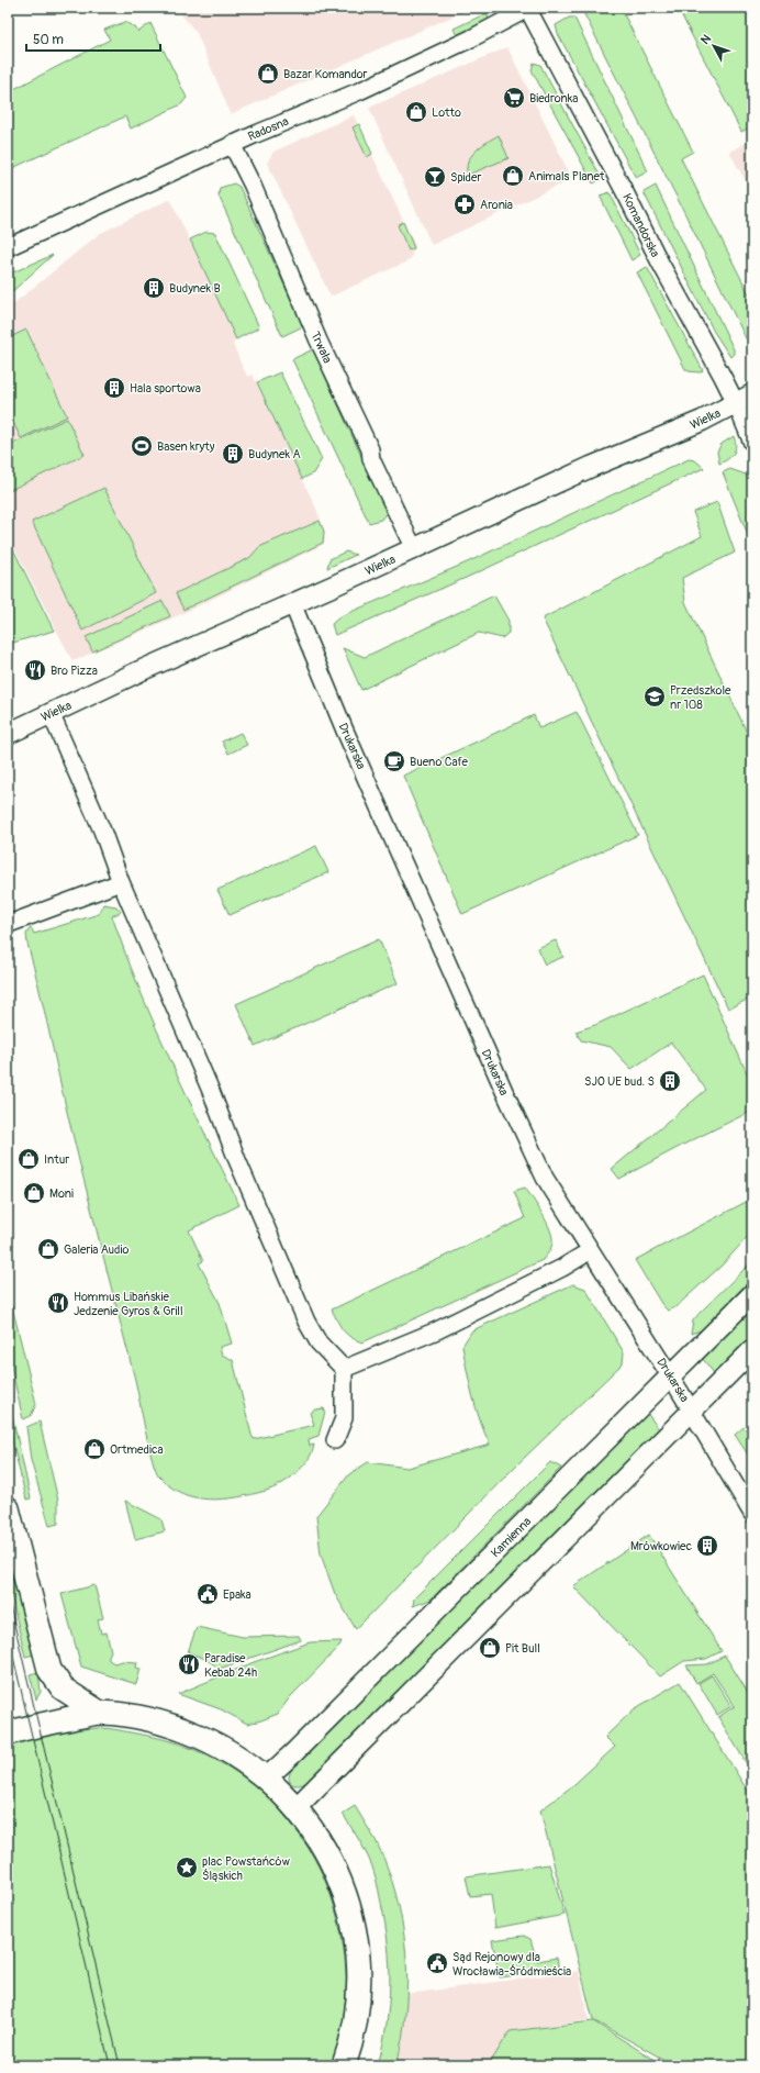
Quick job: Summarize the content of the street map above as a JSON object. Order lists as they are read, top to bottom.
{
  "streets": {
    "street": [
      "Radosna",
      "Komandorska",
      "Trwała",
      "Wielka",
      "Drukarska",
      "Kamienna"
    ]
  },
  "crossings": [
    ["Radosna", "Komandorska"],
    ["Radosna", "Trwała"],
    ["Komandorska", "Wielka"],
    ["Trwała", "Wielka"],
    ["Wielka", "Drukarska"],
    ["Drukarska", "Kamienna"]
  ],
  "places": {
    "shop": [
      "Bazar Komandor",
      "Lotto",
      "Animals Planet",
      "Intur",
      "Moni",
      "Galeria Audio",
      "Ortmedica",
      "Pit Bull"
    ],
    "supermarket": ["Biedronka"],
    "bar": ["Spider"],
    "pharmacy": ["Aronia"],
    "building": [
      "Budynek B",
      "Hala sportowa",
      "Budynek A",
      "SJO UE bud. S",
      "Mrówkowiec"
    ],
    "sports": ["Basen kryty"],
    "restaurant": ["Bro Pizza", "Hommus Libańskie Jedzenie Gyros & Grill", "Paradise Kebab 24h"],
    "school or university": ["Przedszkole nr 108"],
    "cafe": ["Bueno Cafe"],
    "public building": ["Epaka", "Sąd Rejonowy dla Wrocławia-Śródmieścia"],
    "place": ["plac Powstańców Śląskich"]
  },
  "scale_bar": "50 m",
  "north": "top left"
}
